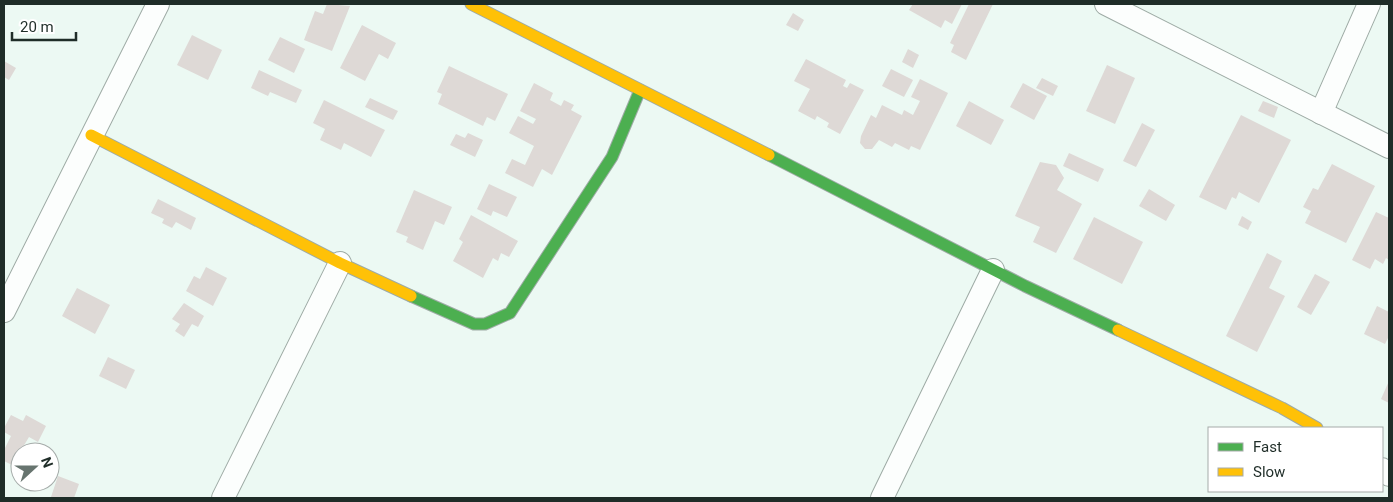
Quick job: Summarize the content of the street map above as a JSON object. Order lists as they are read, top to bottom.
{
  "legend": ["Fast", "Slow"],
  "scale_bar": "20 m",
  "north": "right"
}
